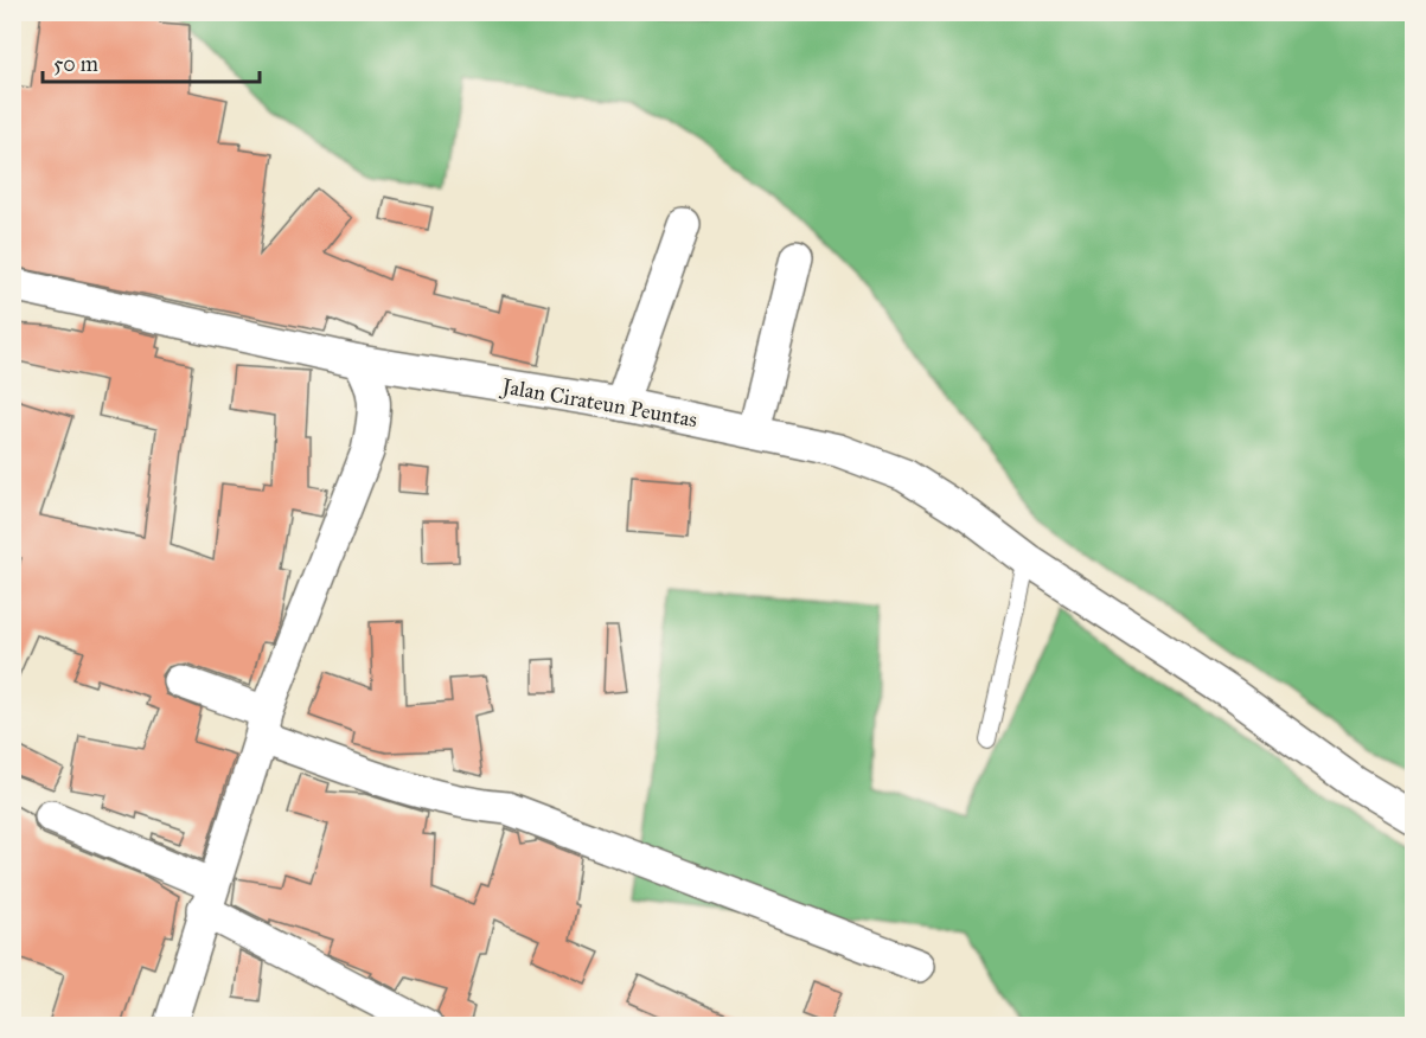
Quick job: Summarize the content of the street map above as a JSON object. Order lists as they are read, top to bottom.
{
  "streets": {
    "street": ["Jalan Cirateun Peuntas"]
  },
  "scale_bar": "50 m"
}
